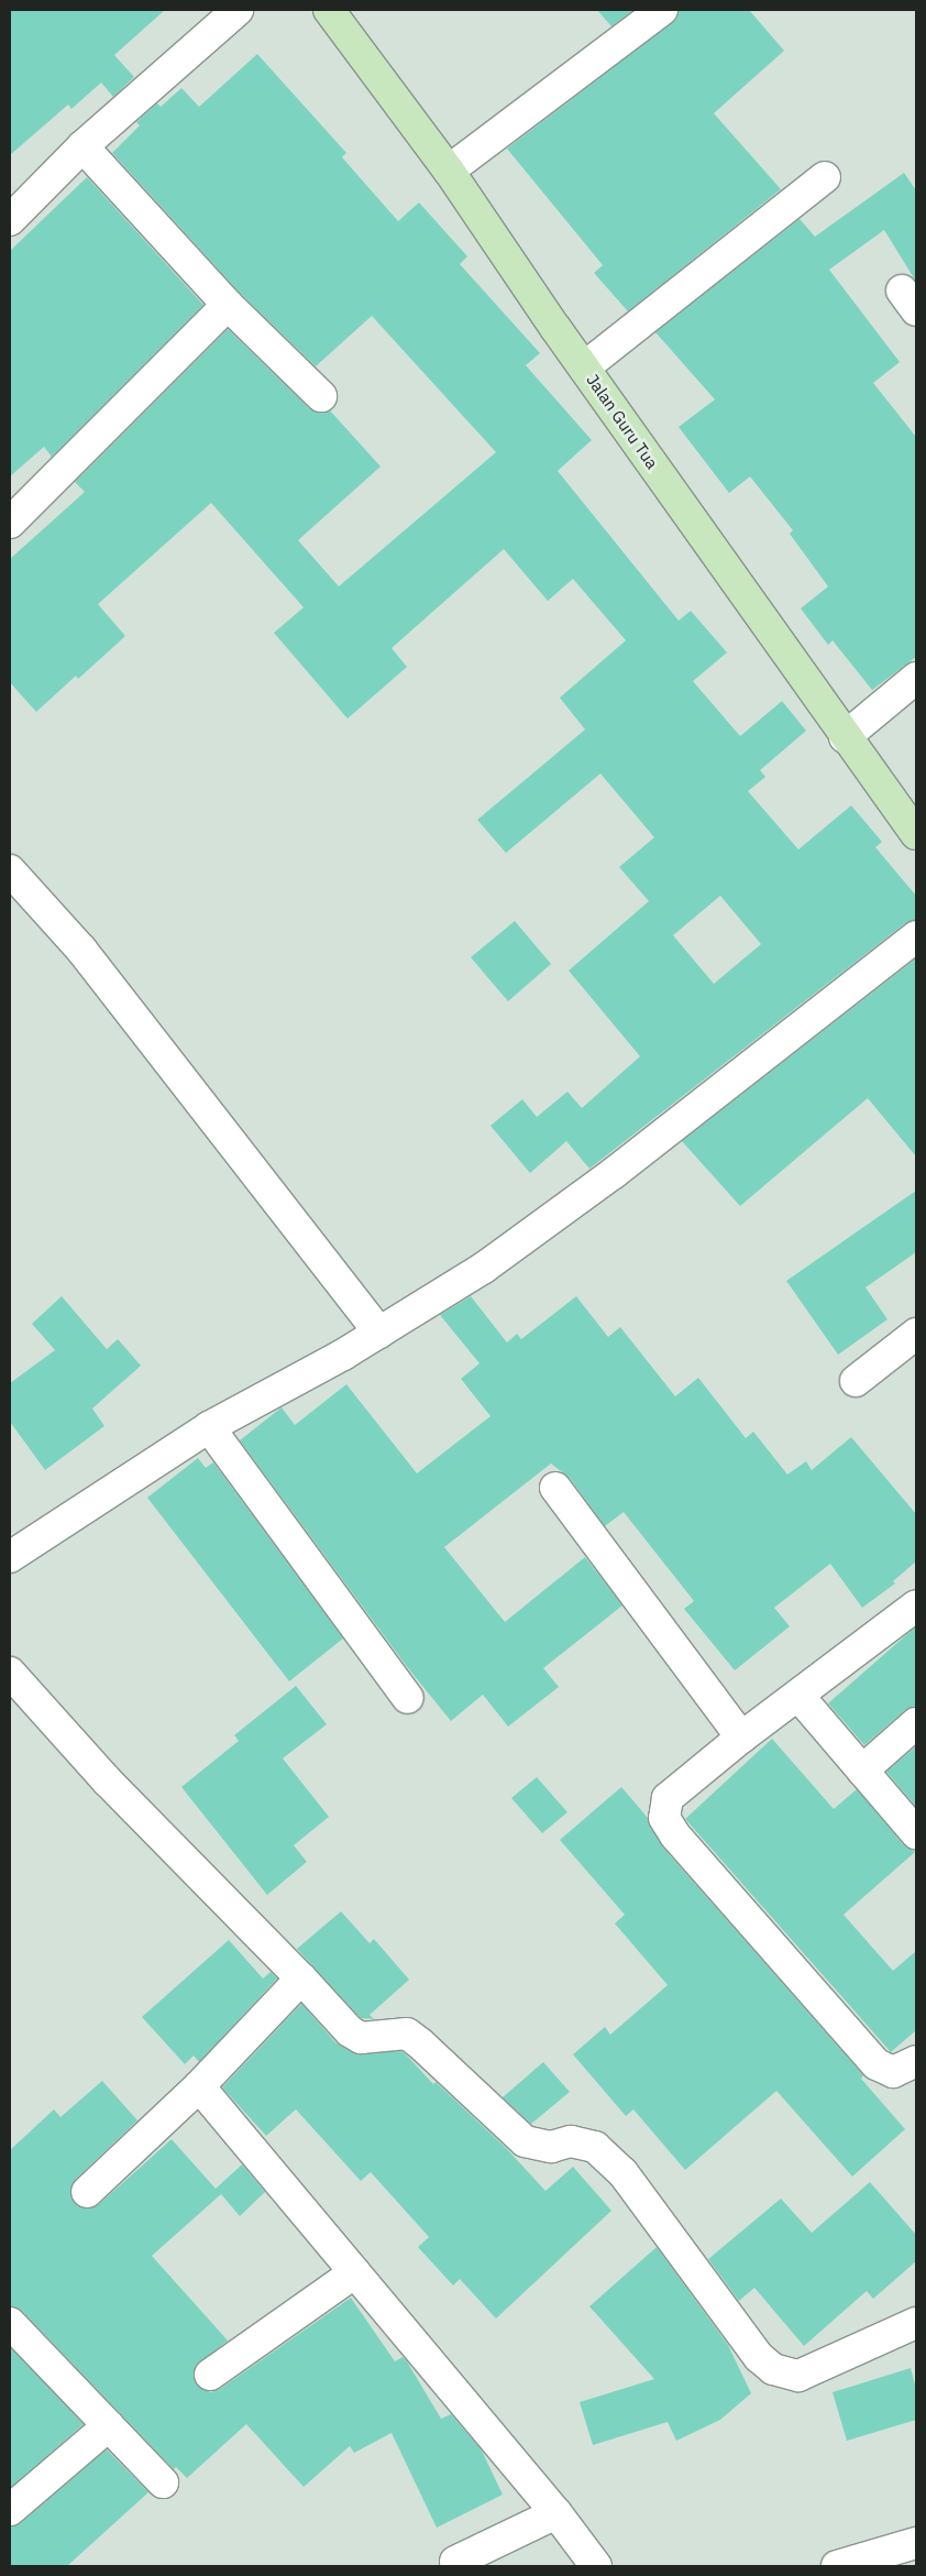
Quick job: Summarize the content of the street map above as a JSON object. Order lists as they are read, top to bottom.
{
  "streets": {
    "main road": ["Jalan Guru Tua"]
  }
}
